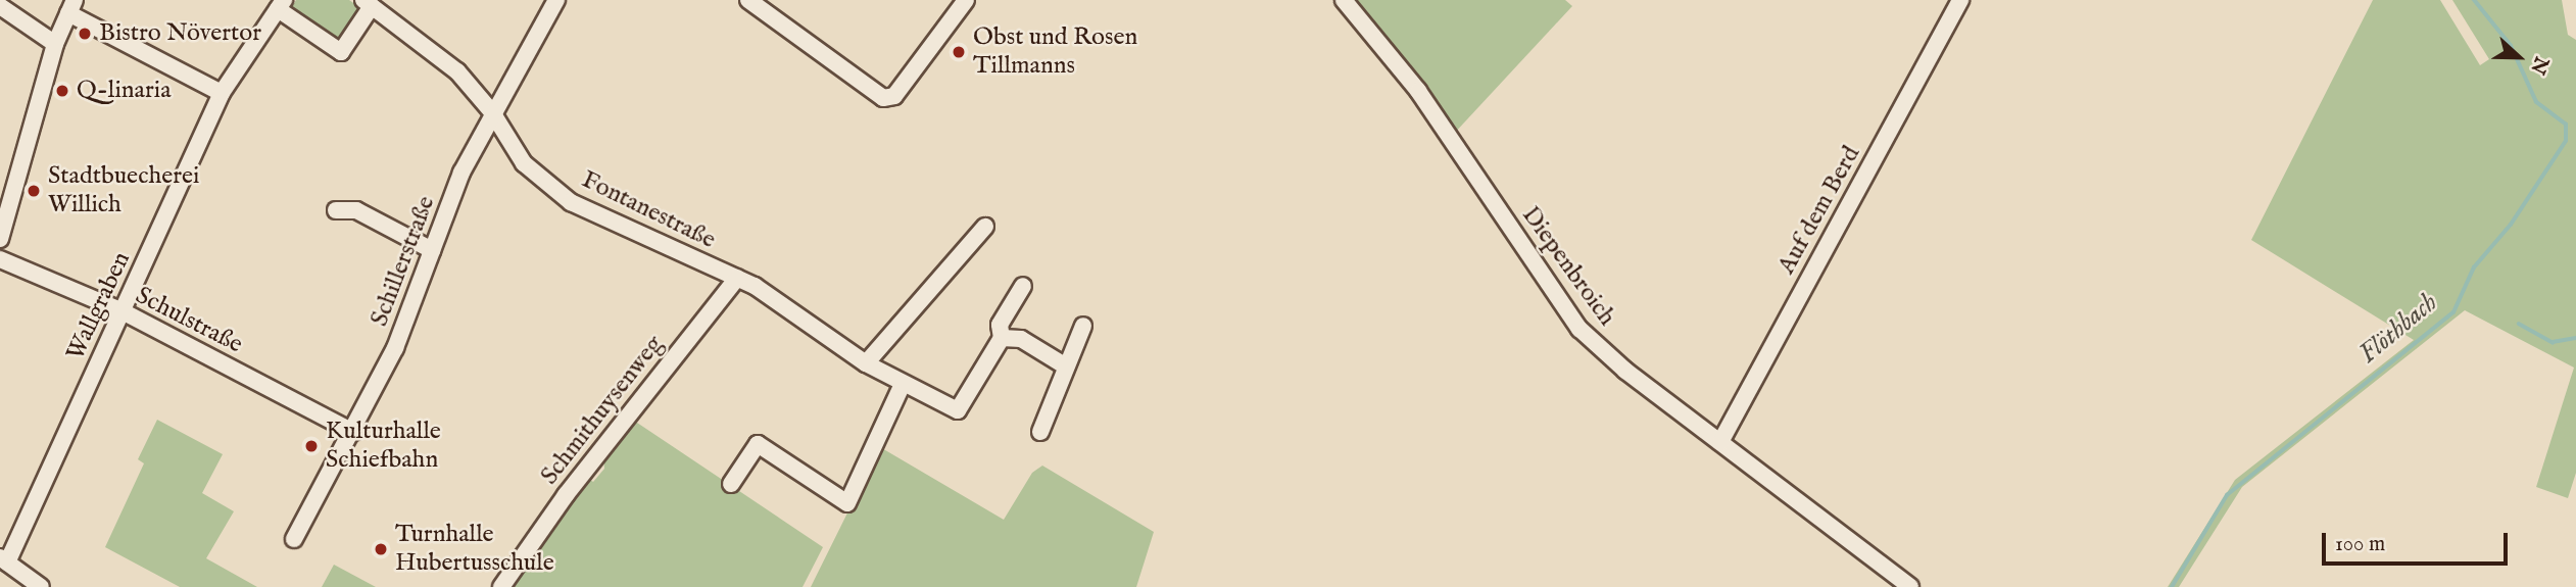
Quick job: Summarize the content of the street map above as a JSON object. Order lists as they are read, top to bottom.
{
  "streets": {
    "street": [
      "Fontanestraße",
      "Auf dem Berd",
      "Schillerstraße",
      "Diepenbroich",
      "Wallgraben",
      "Schulstraße",
      "Schmithuysenweg"
    ]
  },
  "crossings": [
    ["Fontanestraße", "Schillerstraße"],
    ["Fontanestraße", "Schmithuysenweg"],
    ["Auf dem Berd", "Diepenbroich"],
    ["Schillerstraße", "Schulstraße"],
    ["Wallgraben", "Schulstraße"]
  ],
  "water": ["Flöthbach"],
  "places": [
    "Bistro Növertor",
    "Obst und Rosen Tillmanns",
    "Q-linaria",
    "Stadtbuecherei Willich",
    "Kulturhalle Schiefbahn",
    "Turnhalle Hubertusschule"
  ],
  "scale_bar": "100 m",
  "north": "right"
}
